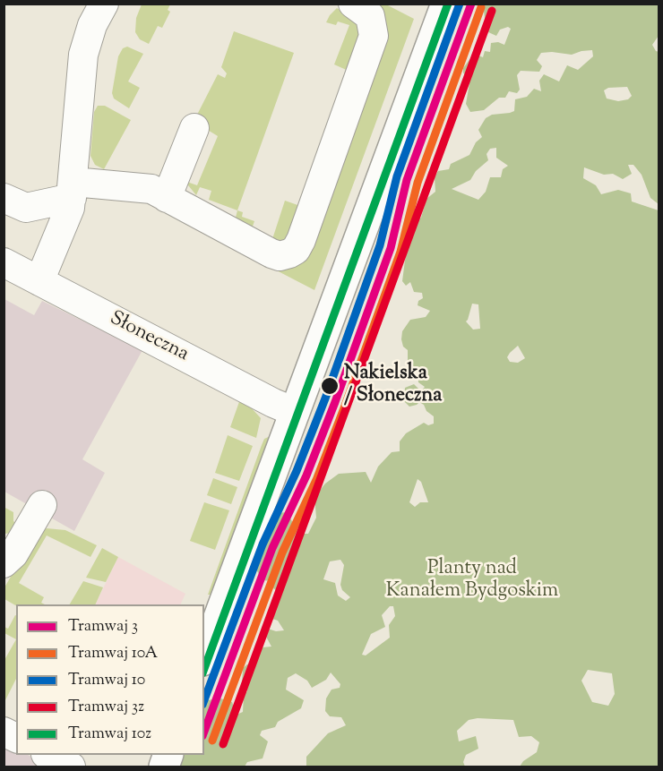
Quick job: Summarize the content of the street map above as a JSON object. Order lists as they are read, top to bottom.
{
  "streets": {
    "street": ["Słoneczna"]
  },
  "parks": ["Planty nad Kanałem Bydgoskim"],
  "places": ["Nakielska / Słoneczna"],
  "lines": [
    "tram line 3",
    "tram line 10",
    "tram line 10z",
    "tram line 10A",
    "tram line 3z"
  ],
  "legend": [
    "Tramwaj 3",
    "Tramwaj 10A",
    "Tramwaj 10",
    "Tramwaj 3z",
    "Tramwaj 10z"
  ]
}
